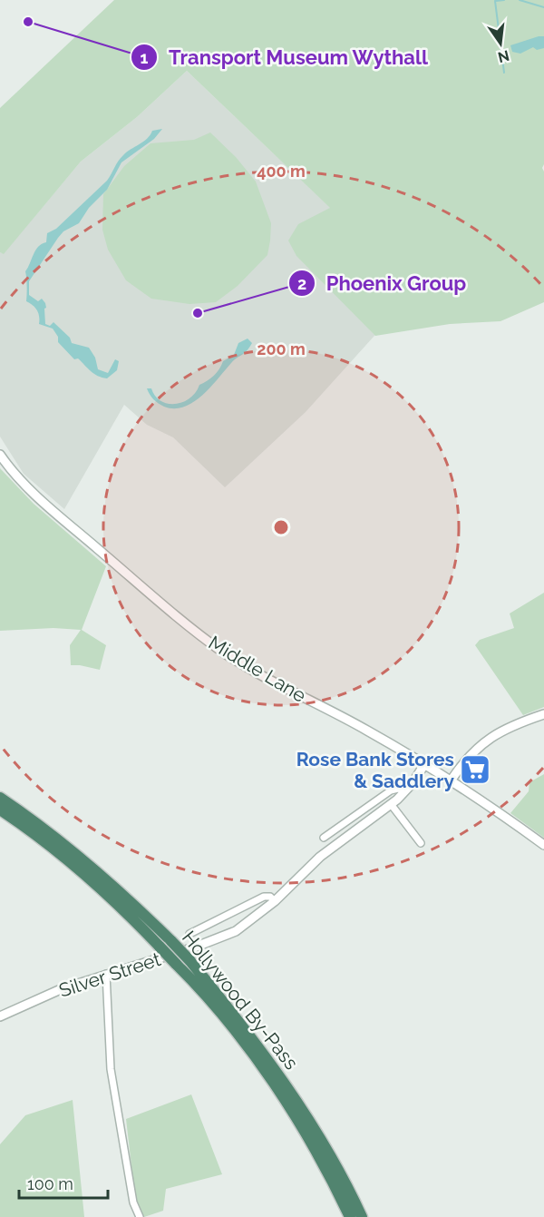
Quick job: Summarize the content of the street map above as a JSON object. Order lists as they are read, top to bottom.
{
  "streets": {
    "highway": ["Hollywood By-Pass"],
    "street": ["Middle Lane", "Silver Street"]
  },
  "crossings": [
    ["Middle Lane", "Silver Street"]
  ],
  "places": {
    "other": ["Transport Museum Wythall", "Phoenix Group"],
    "supermarket": ["Rose Bank Stores & Saddlery"]
  },
  "scale_bar": "100 m",
  "north": "bottom",
  "rings": ["400 m", "200 m"]
}
